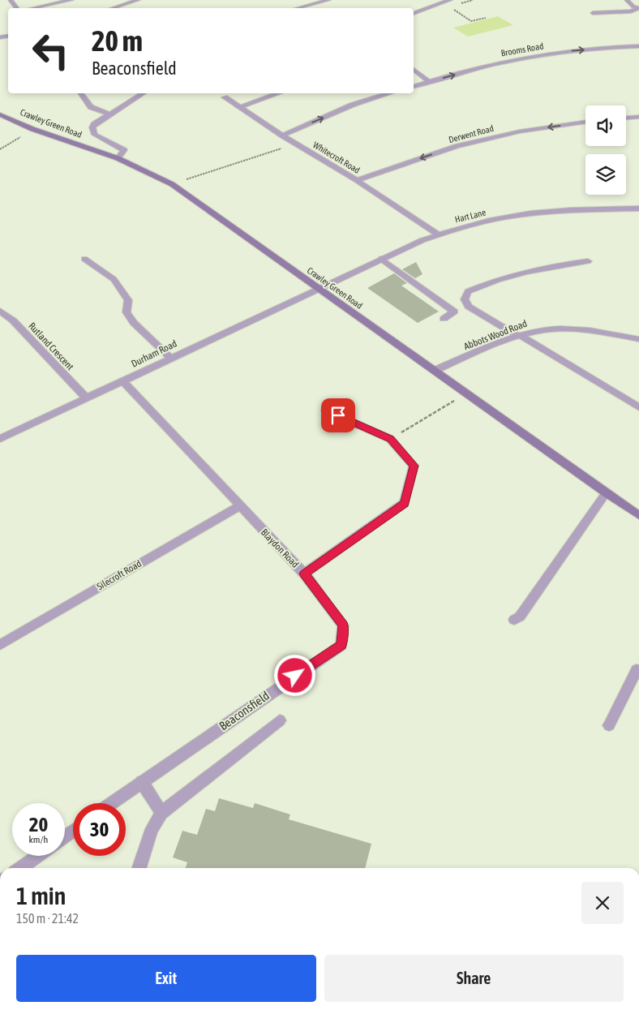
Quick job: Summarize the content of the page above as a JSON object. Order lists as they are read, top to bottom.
{
  "streets": {
    "street": [
      "Brooms Road",
      "Crawley Green Road",
      "Derwent Road",
      "Whitecroft Road",
      "Hart Lane",
      "Abbots Wood Road",
      "Rutland Crescent",
      "Durham Road",
      "Blaydon Road",
      "Silecroft Road",
      "Beaconsfield"
    ]
  },
  "crossings": [
    ["Crawley Green Road", "Hart Lane"],
    ["Crawley Green Road", "Abbots Wood Road"],
    ["Crawley Green Road", "Durham Road"],
    ["Derwent Road", "Whitecroft Road"],
    ["Whitecroft Road", "Hart Lane"],
    ["Hart Lane", "Durham Road"],
    ["Rutland Crescent", "Durham Road"],
    ["Durham Road", "Blaydon Road"],
    ["Blaydon Road", "Silecroft Road"],
    ["Blaydon Road", "Beaconsfield"]
  ],
  "one_way": ["Derwent Road"],
  "page": {
    "turn": ["20 m", "Beaconsfield"],
    "speed": "20 km/h",
    "limit": "30",
    "heading": ["1 min", "150 m · 21:42"],
    "buttons": ["Exit", "Share"]
  }
}
